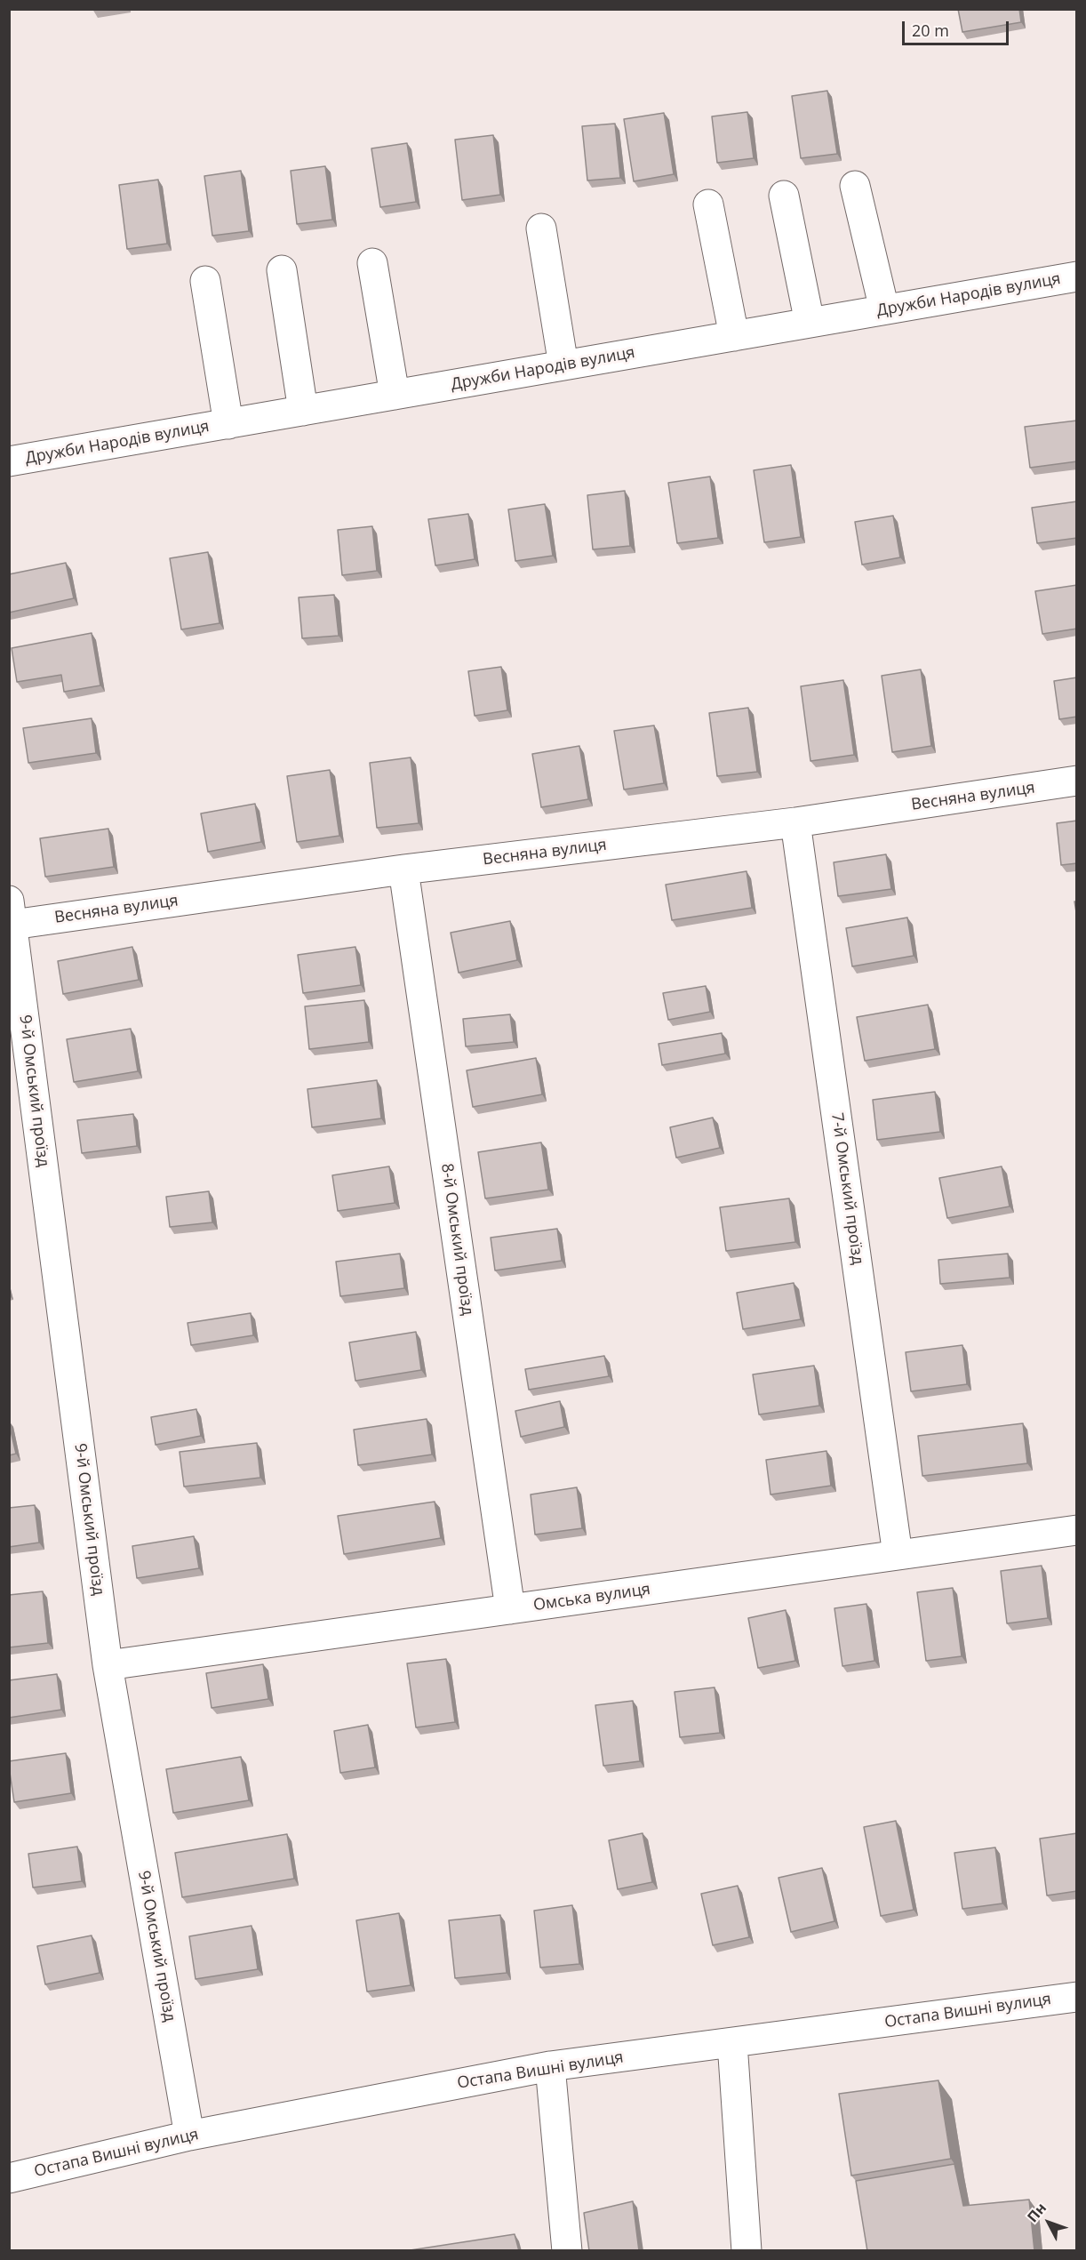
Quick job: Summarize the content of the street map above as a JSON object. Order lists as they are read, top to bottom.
{
  "streets": {
    "street": [
      "Дружби Народів вулиця",
      "Весняна вулиця",
      "9-й Омський проїзд",
      "7-й Омський проїзд",
      "8-й Омський проїзд",
      "Омська вулиця",
      "Остапа Вишні вулиця"
    ]
  },
  "crossings": [
    ["Весняна вулиця", "9-й Омський проїзд"],
    ["Весняна вулиця", "7-й Омський проїзд"],
    ["Весняна вулиця", "8-й Омський проїзд"],
    ["9-й Омський проїзд", "Омська вулиця"],
    ["9-й Омський проїзд", "Остапа Вишні вулиця"],
    ["7-й Омський проїзд", "Омська вулиця"],
    ["8-й Омський проїзд", "Омська вулиця"]
  ],
  "scale_bar": "20 m",
  "north": "top left"
}
